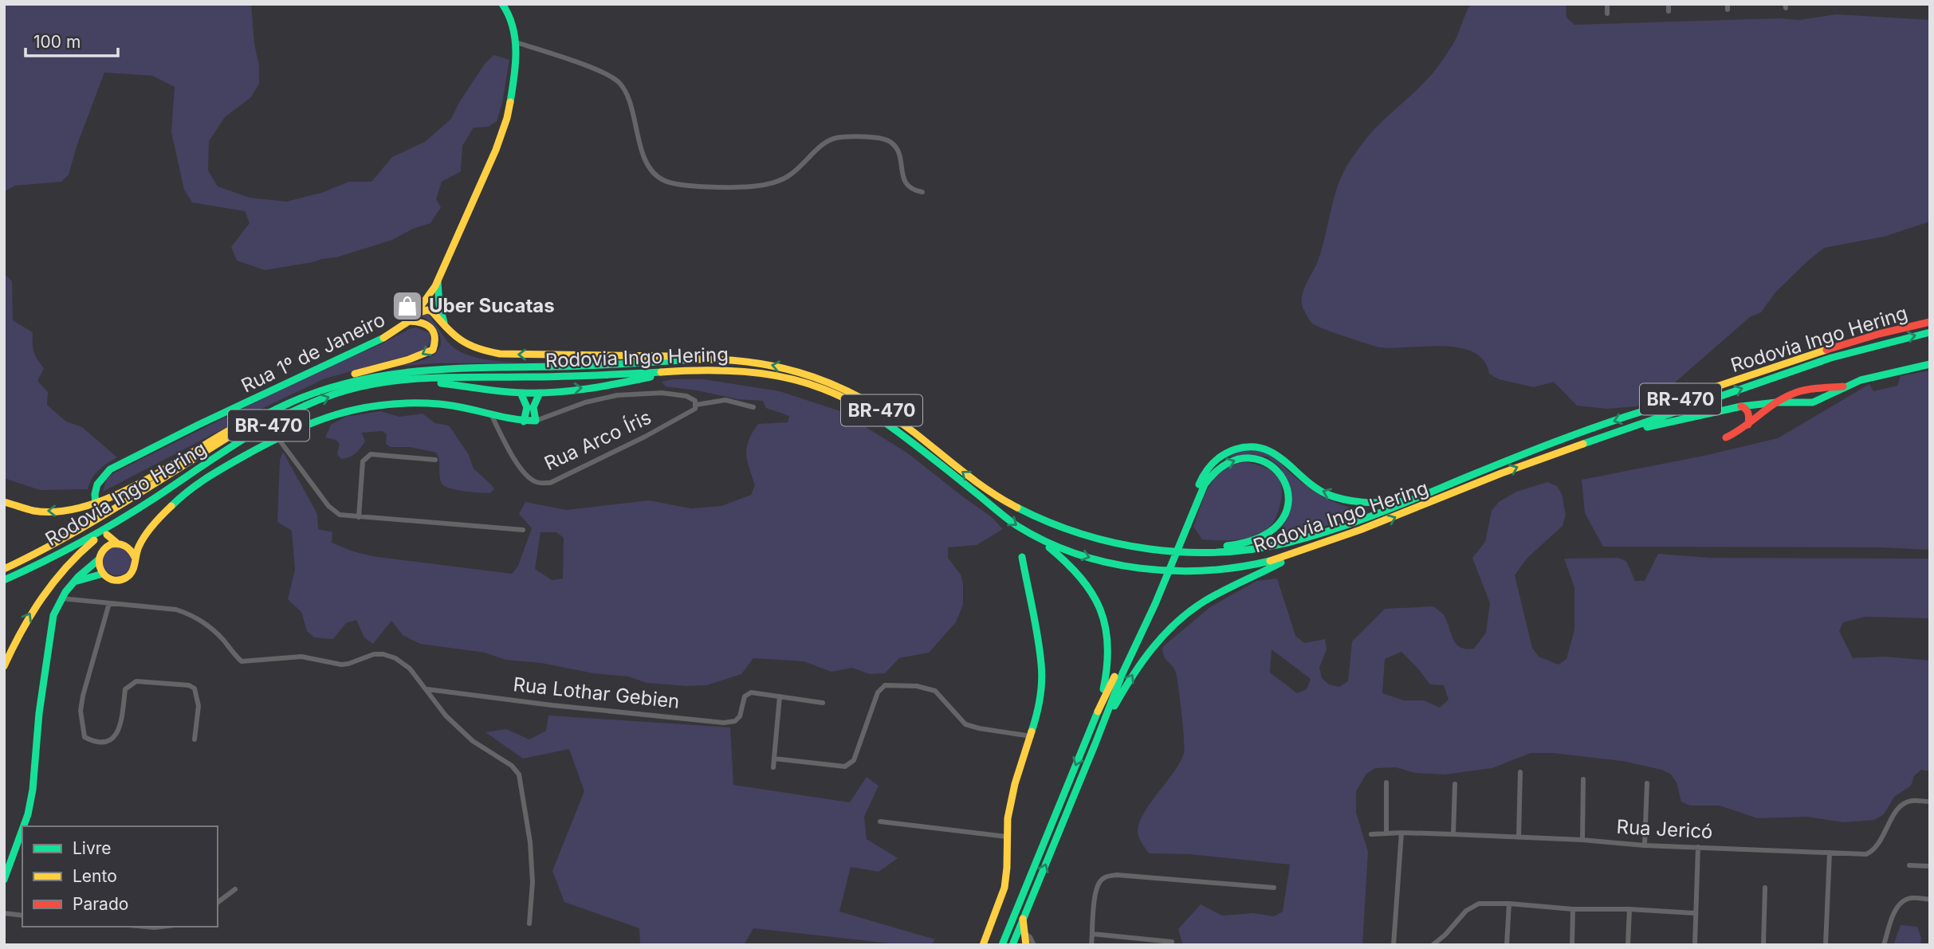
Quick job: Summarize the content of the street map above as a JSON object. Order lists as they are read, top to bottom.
{
  "streets": {
    "main road": ["Rodovia Ingo Hering", "Rua 1º de Janeiro", "BR-470"],
    "street": ["Rua Arco Íris", "Rua Lothar Gebien", "Rua Jericó"]
  },
  "places": {
    "shop": ["Uber Sucatas"]
  },
  "legend": ["Livre", "Lento", "Parado"],
  "scale_bar": "100 m"
}
